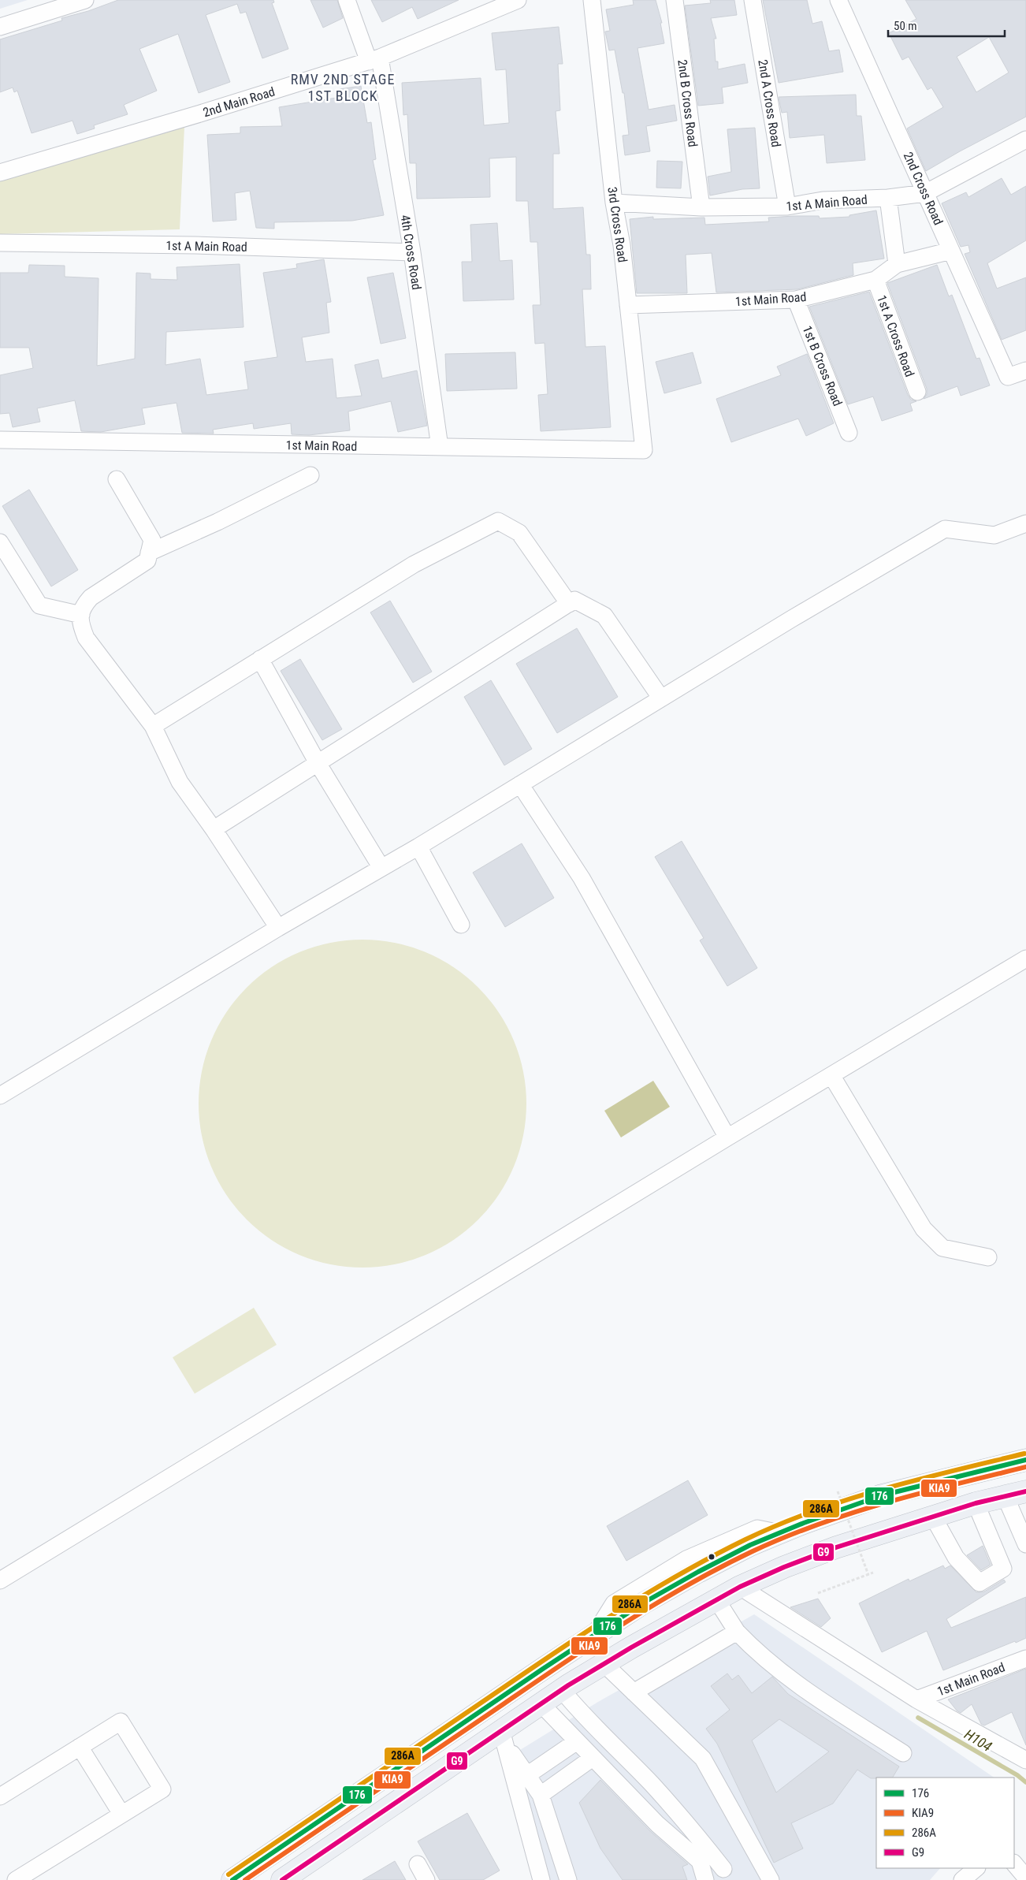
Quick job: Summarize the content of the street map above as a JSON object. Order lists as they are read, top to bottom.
{
  "streets": {
    "street": [
      "2nd Main Road",
      "2nd B Cross Road",
      "2nd A Cross Road",
      "2nd Cross Road",
      "1st A Main Road",
      "3rd Cross Road",
      "4th Cross Road",
      "1st Main Road",
      "1st A Cross Road",
      "1st B Cross Road"
    ]
  },
  "crossings": [
    ["2nd Main Road", "4th Cross Road"],
    ["2nd B Cross Road", "1st A Main Road"],
    ["2nd A Cross Road", "1st A Main Road"],
    ["2nd Cross Road", "1st A Main Road"],
    ["2nd Cross Road", "1st Main Road"],
    ["1st A Main Road", "3rd Cross Road"],
    ["1st A Main Road", "4th Cross Road"],
    ["3rd Cross Road", "1st Main Road"],
    ["4th Cross Road", "1st Main Road"],
    ["1st Main Road", "1st A Cross Road"],
    ["1st Main Road", "1st B Cross Road"]
  ],
  "districts": ["RMV 2ND STAGE 1ST BLOCK"],
  "water": ["H104"],
  "lines": [
    "transit line 286A",
    "transit line 176",
    "transit line KIA9",
    "transit line G9"
  ],
  "legend": [
    "176",
    "KIA9",
    "286A",
    "G9"
  ],
  "scale_bar": "50 m"
}
